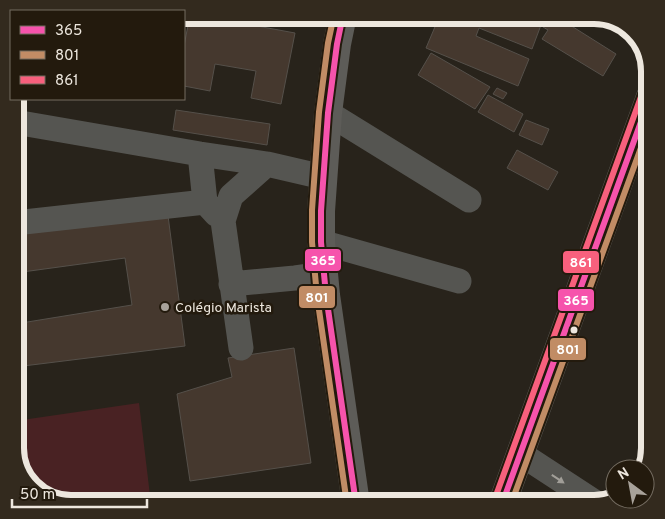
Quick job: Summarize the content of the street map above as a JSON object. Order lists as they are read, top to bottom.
{
  "places": ["Colégio Marista"],
  "lines": ["transit line 365", "transit line 801", "transit line 861"],
  "legend": ["365", "801", "861"],
  "scale_bar": "50 m",
  "north": "top left"
}
